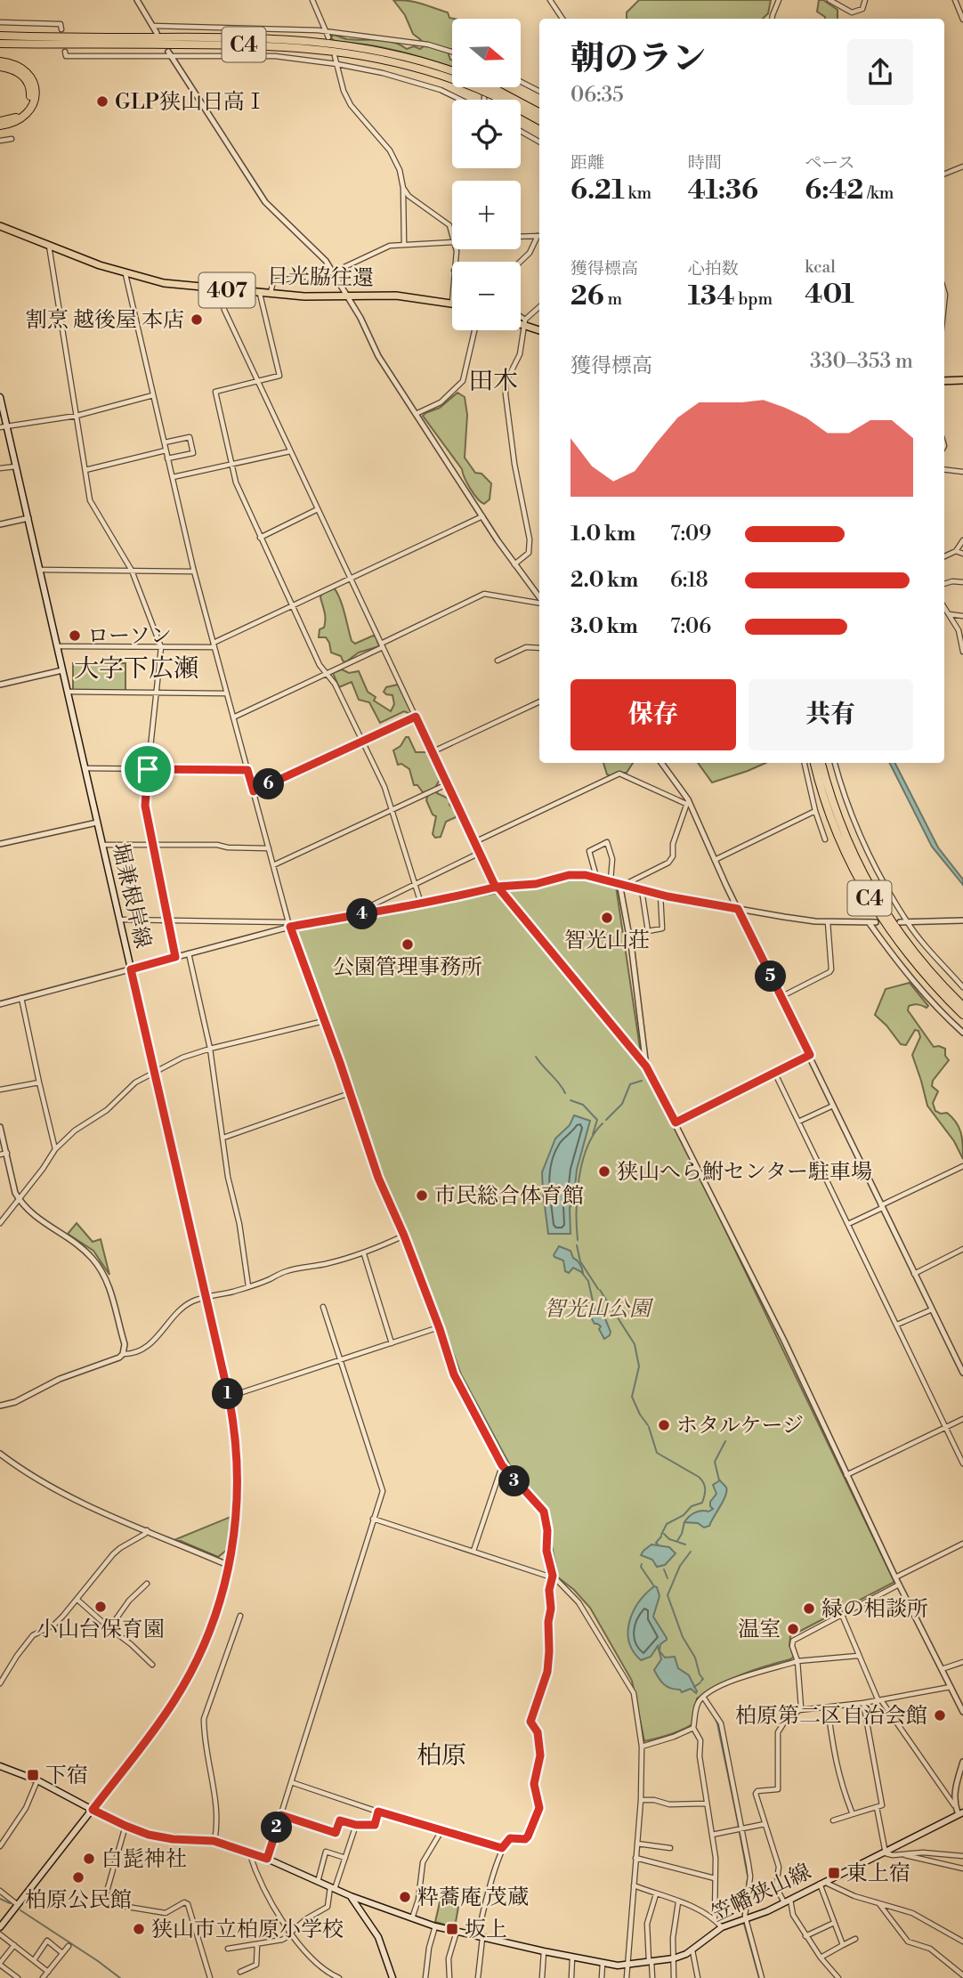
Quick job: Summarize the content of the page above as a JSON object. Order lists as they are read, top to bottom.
{
  "streets": {
    "highway": ["C4", "日光脇往還", "407"],
    "main road": ["堀兼根岸線", "笠幡狭山線"]
  },
  "crossings": [
    ["堀兼根岸線", "笠幡狭山線"]
  ],
  "districts": ["田木", "大字下広瀬", "柏原"],
  "parks": ["智光山公園"],
  "places": {
    "other": [
      "GLP狭山日高Ⅰ",
      "割烹 越後屋 本店",
      "ローソン",
      "智光山荘",
      "公園管理事務所",
      "狭山へら鮒センター駐車場",
      "市民総合体育館",
      "ホタルケージ",
      "小山台保育園",
      "緑の相談所",
      "温室",
      "柏原第二区自治会館",
      "白髭神社",
      "柏原公民館",
      "粋蕎庵 茂蔵",
      "狭山市立柏原小学校"
    ],
    "transit": ["下宿", "東上宿", "坂上"]
  },
  "north": "right",
  "page": {
    "map_buttons": ["+", "−"],
    "heading": ["朝のラン", "06:35"],
    "stats": [
      ["距離", "6.21 km"],
      ["時間", "41:36"],
      ["ペース", "6:42 /km"],
      ["獲得標高", "26 m"],
      ["心拍数", "134 bpm"],
      ["kcal", "401"]
    ],
    "chart": ["獲得標高", "330–353 m"],
    "list": [
      {
        "name": "1.0 km",
        "note": "7:09"
      },
      {
        "name": "2.0 km",
        "note": "6:18"
      },
      {
        "name": "3.0 km",
        "note": "7:06"
      }
    ],
    "buttons": ["保存", "共有"],
    "pins": [
      "6",
      "4",
      "5",
      "1",
      "3",
      "2"
    ]
  }
}
